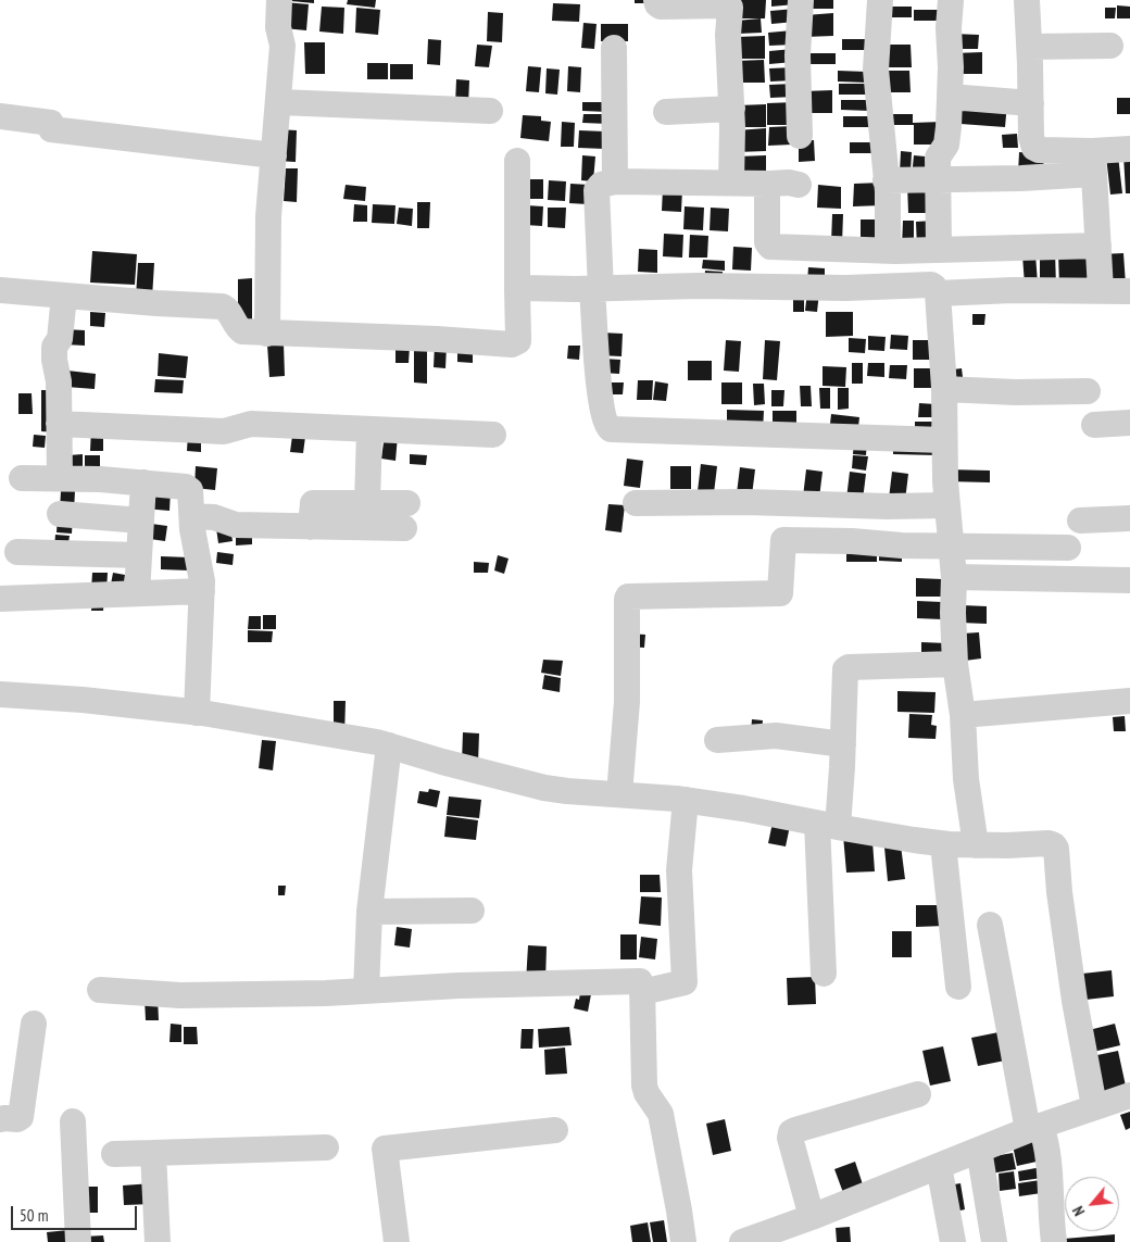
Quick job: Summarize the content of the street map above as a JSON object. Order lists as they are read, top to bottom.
{
  "scale_bar": "50 m",
  "north": "bottom left"
}
